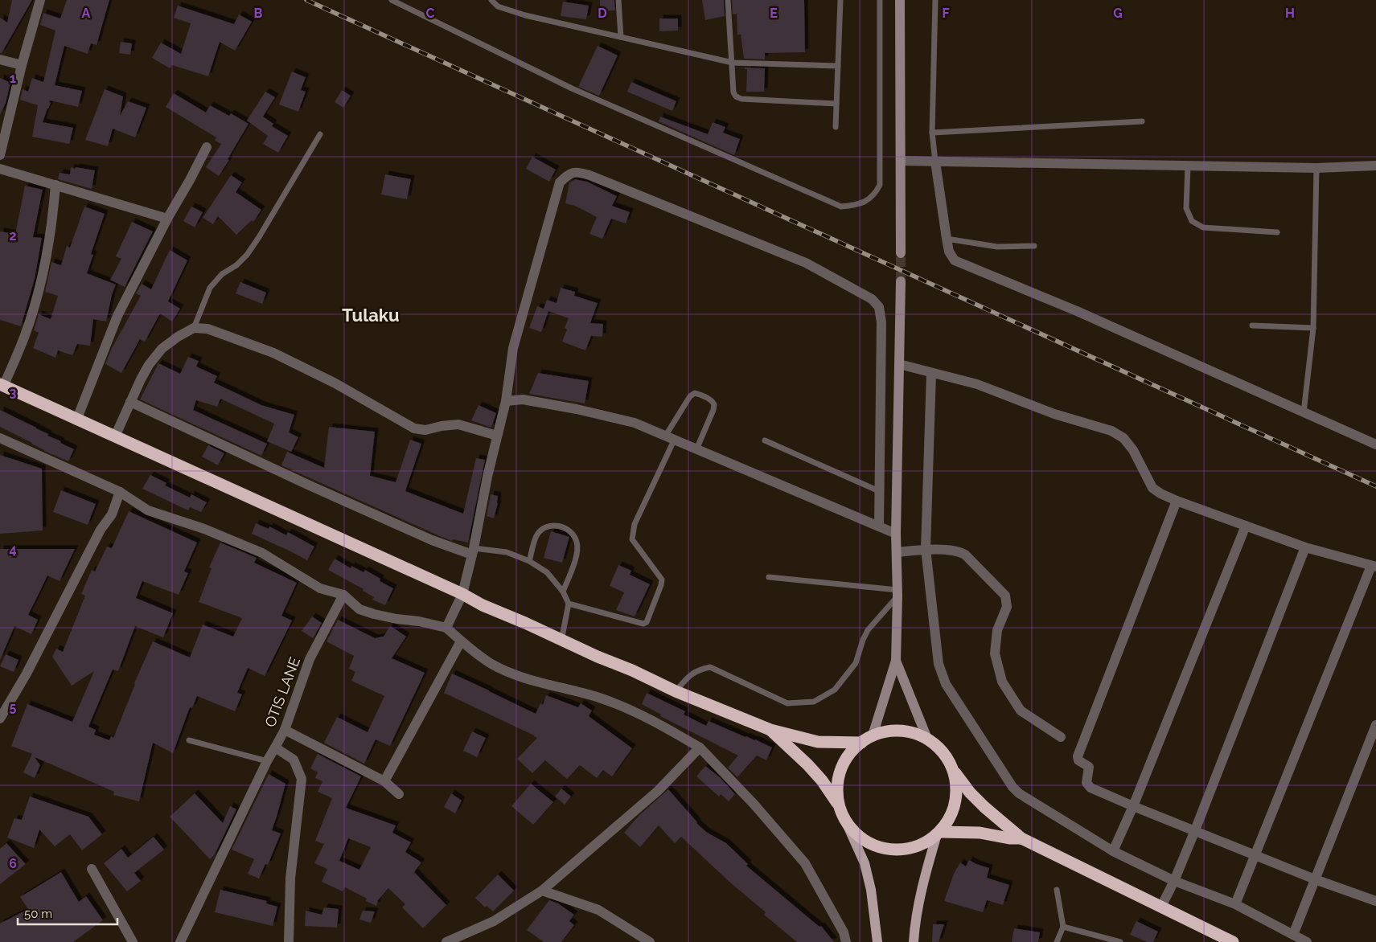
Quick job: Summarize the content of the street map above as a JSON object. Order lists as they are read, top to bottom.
{
  "streets": {
    "street": ["OTIS LANE"]
  },
  "districts": ["Tulaku"],
  "scale_bar": "50 m",
  "grid": {
    "columns": [
      "A",
      "B",
      "C",
      "D",
      "E",
      "F",
      "G",
      "H"
    ],
    "rows": [
      "1",
      "2",
      "3",
      "4",
      "5",
      "6"
    ]
  }
}
